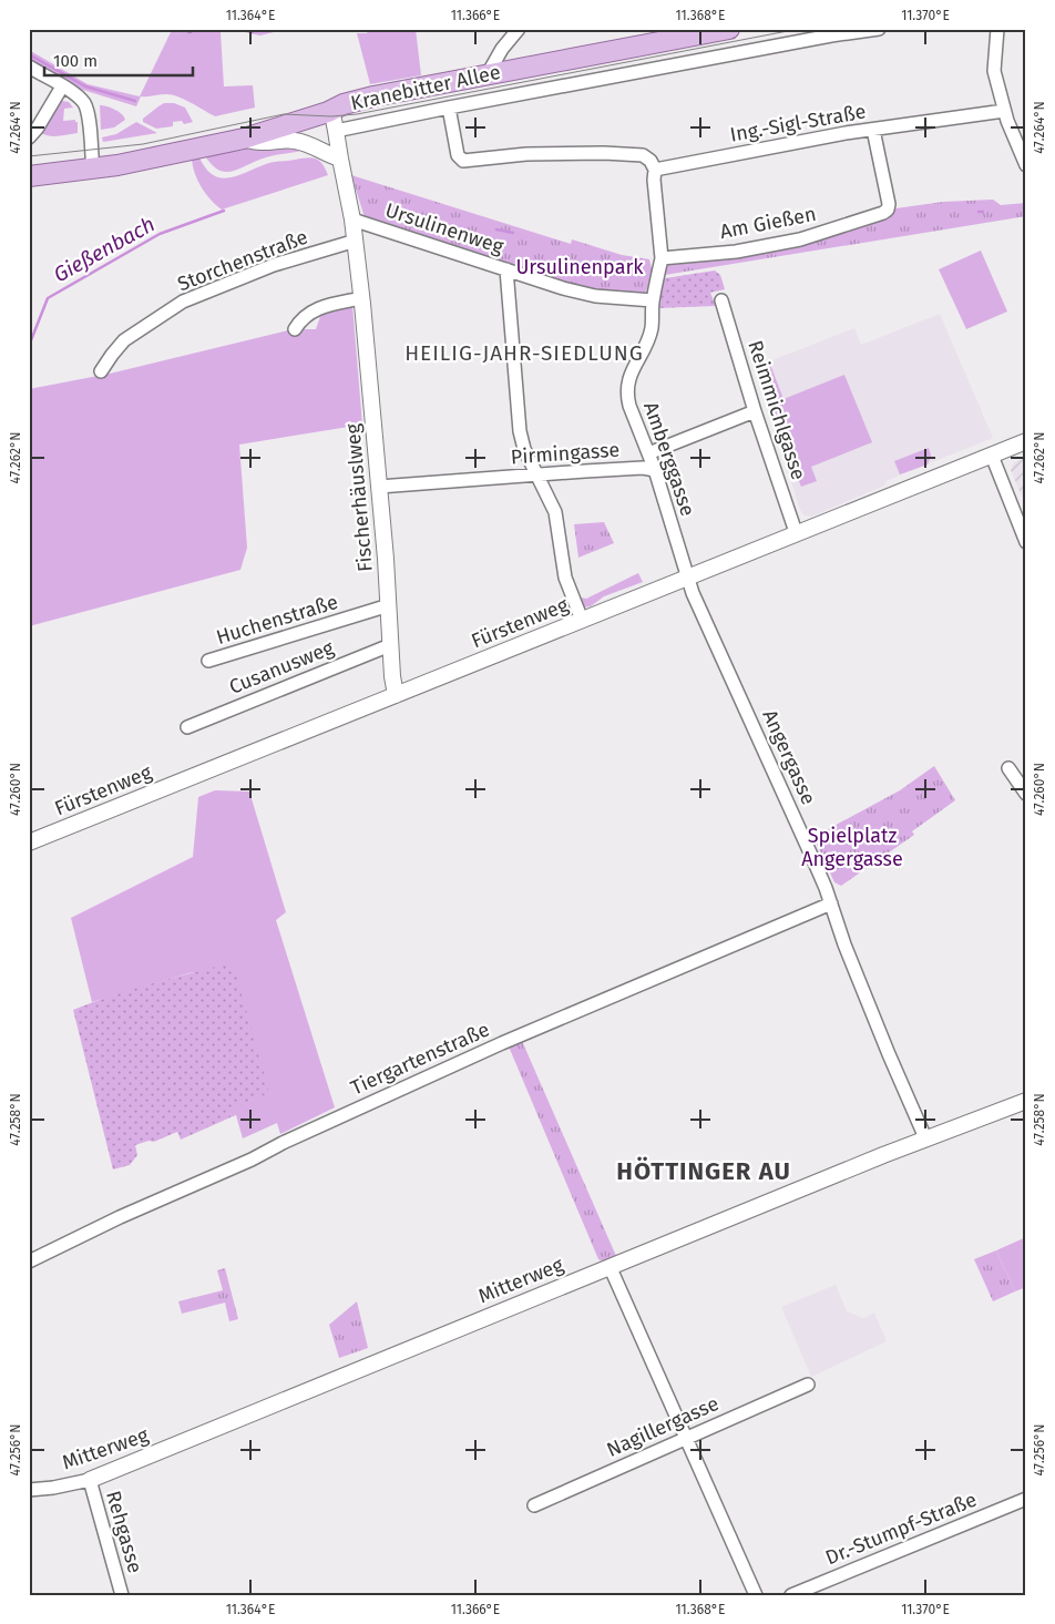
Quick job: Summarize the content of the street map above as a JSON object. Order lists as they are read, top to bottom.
{
  "streets": {
    "main road": ["Kranebitter Allee"],
    "street": [
      "Ing.-Sigl-Straße",
      "Am Gießen",
      "Ursulinenweg",
      "Storchenstraße",
      "Reimmichlgasse",
      "Pirmingasse",
      "Amberggasse",
      "Fischerhäuslweg",
      "Huchenstraße",
      "Fürstenweg",
      "Cusanusweg",
      "Angergasse",
      "Tiergartenstraße",
      "Mitterweg",
      "Nagillergasse",
      "Dr.-Stumpf-Straße",
      "Rehgasse"
    ]
  },
  "crossings": [
    ["Kranebitter Allee", "Fischerhäuslweg"],
    ["Ing.-Sigl-Straße", "Am Gießen"],
    ["Am Gießen", "Amberggasse"],
    ["Ursulinenweg", "Amberggasse"],
    ["Ursulinenweg", "Fischerhäuslweg"],
    ["Storchenstraße", "Fischerhäuslweg"],
    ["Reimmichlgasse", "Fürstenweg"],
    ["Pirmingasse", "Amberggasse"],
    ["Pirmingasse", "Fischerhäuslweg"],
    ["Amberggasse", "Fürstenweg"],
    ["Amberggasse", "Angergasse"],
    ["Fischerhäuslweg", "Huchenstraße"],
    ["Fischerhäuslweg", "Fürstenweg"],
    ["Fischerhäuslweg", "Cusanusweg"],
    ["Fürstenweg", "Angergasse"],
    ["Angergasse", "Tiergartenstraße"],
    ["Angergasse", "Mitterweg"],
    ["Mitterweg", "Rehgasse"]
  ],
  "districts": ["HEILIG-JAHR-SIEDLUNG", "HÖTTINGER AU"],
  "water": ["Gießenbach"],
  "parks": ["Ursulinenpark", "Spielplatz Angergasse"],
  "scale_bar": "100 m",
  "coordinates": [
    "11.364°E",
    "11.366°E",
    "11.368°E",
    "11.370°E",
    "47.264°N",
    "47.262°N",
    "47.260°N",
    "47.258°N",
    "47.256°N"
  ]
}
